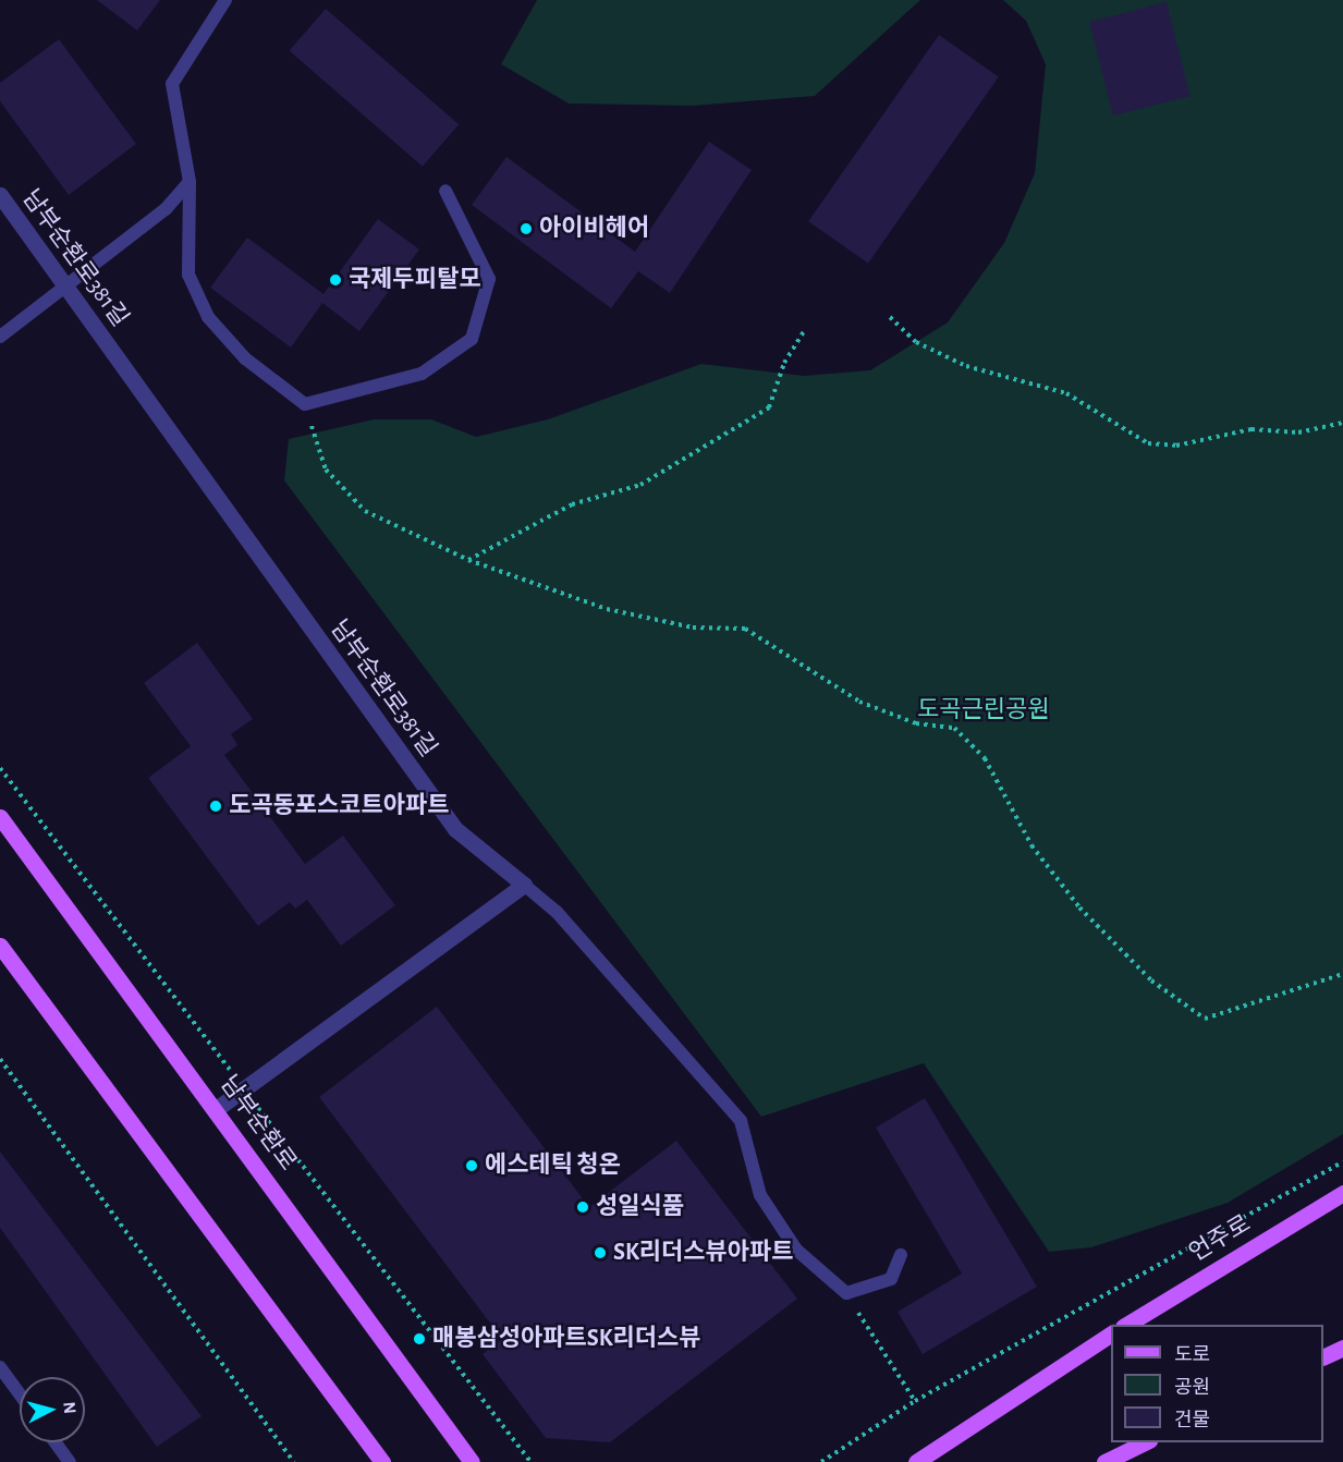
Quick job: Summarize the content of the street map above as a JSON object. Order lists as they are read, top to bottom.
{
  "streets": {
    "main road": ["남부순환로", "언주로"],
    "street": ["남부순환로381길"]
  },
  "parks": ["도곡근린공원"],
  "places": [
    "아이비헤어",
    "국제두피탈모",
    "도곡동포스코트아파트",
    "에스테틱 청온",
    "성일식품",
    "SK리더스뷰아파트",
    "매봉삼성아파트SK리더스뷰"
  ],
  "legend": ["도로", "공원", "건물"],
  "north": "right"
}
